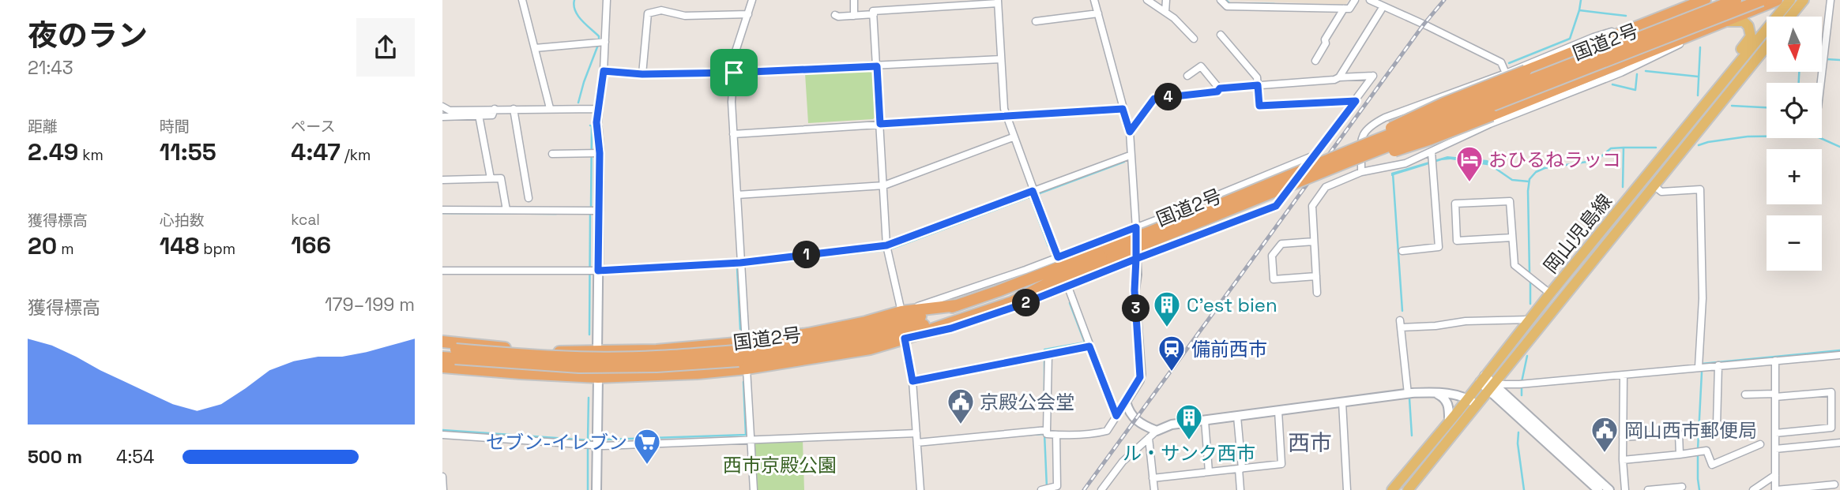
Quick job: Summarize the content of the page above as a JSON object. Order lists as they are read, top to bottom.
{
  "streets": {
    "highway": ["国道2号"],
    "main road": ["岡山児島線"]
  },
  "districts": ["西市"],
  "parks": ["西市京殿公園"],
  "places": {
    "hotel": ["おひるねラッコ"],
    "building": ["C'est bien", "ル・サンク西市"],
    "station": ["備前西市"],
    "public building": ["京殿公会堂", "岡山西市郵便局"],
    "supermarket": ["セブン-イレブン"]
  },
  "north": "bottom",
  "page": {
    "heading": ["夜のラン", "21:43"],
    "map_buttons": ["+", "−"],
    "pins": [
      "4",
      "1",
      "2",
      "3"
    ],
    "stats": [
      ["距離", "2.49 km"],
      ["時間", "11:55"],
      ["ペース", "4:47 /km"],
      ["獲得標高", "20 m"],
      ["心拍数", "148 bpm"],
      ["kcal", "166"]
    ],
    "chart": ["獲得標高", "179–199 m"],
    "list": [
      {
        "name": "500 m",
        "note": "4:54"
      }
    ]
  }
}
